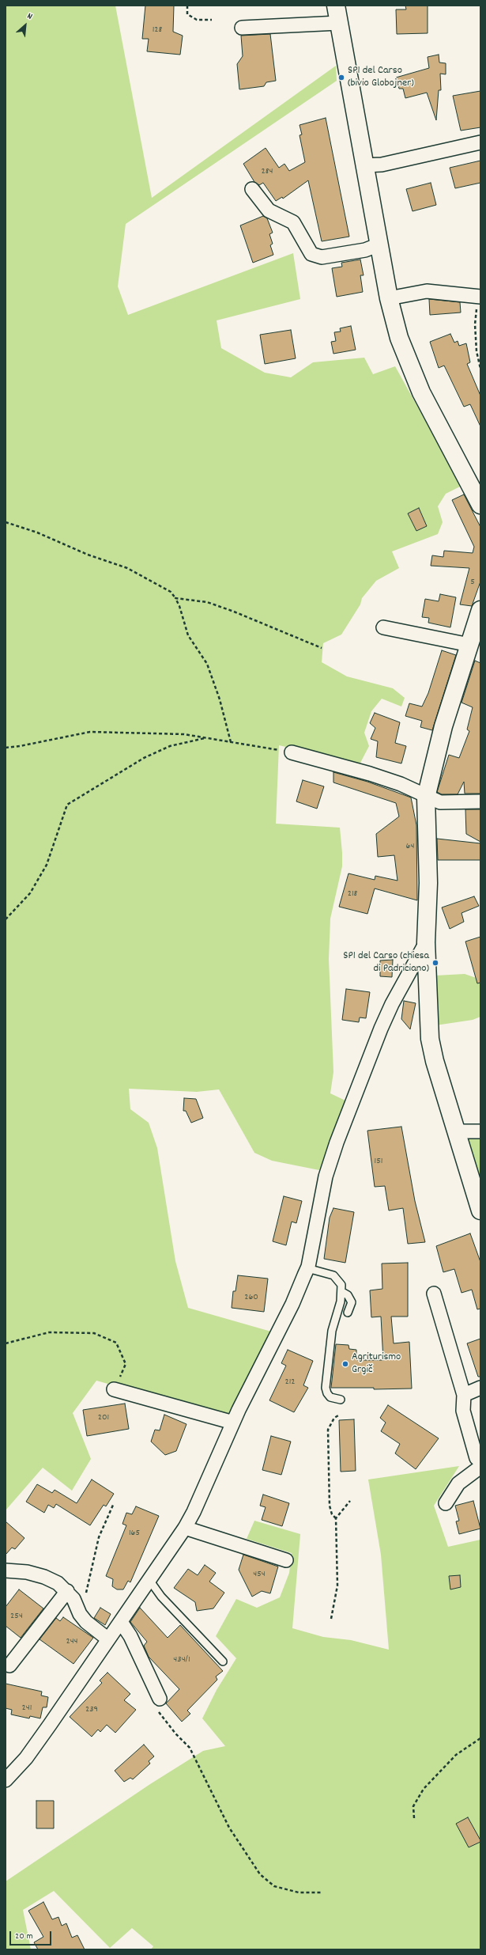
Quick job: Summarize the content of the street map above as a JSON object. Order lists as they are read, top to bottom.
{
  "places": ["SP1 del Carso (bivio Globojner)", "SP1 del Carso (chiesa di Padriciano)", "Agriturismo Grgič"],
  "house_numbers": [
    "128",
    "284",
    "5",
    "64",
    "218",
    "151",
    "260",
    "212",
    "201",
    "165",
    "454",
    "254",
    "244",
    "434/1",
    "241",
    "239"
  ],
  "scale_bar": "20 m",
  "north": "top right"
}
